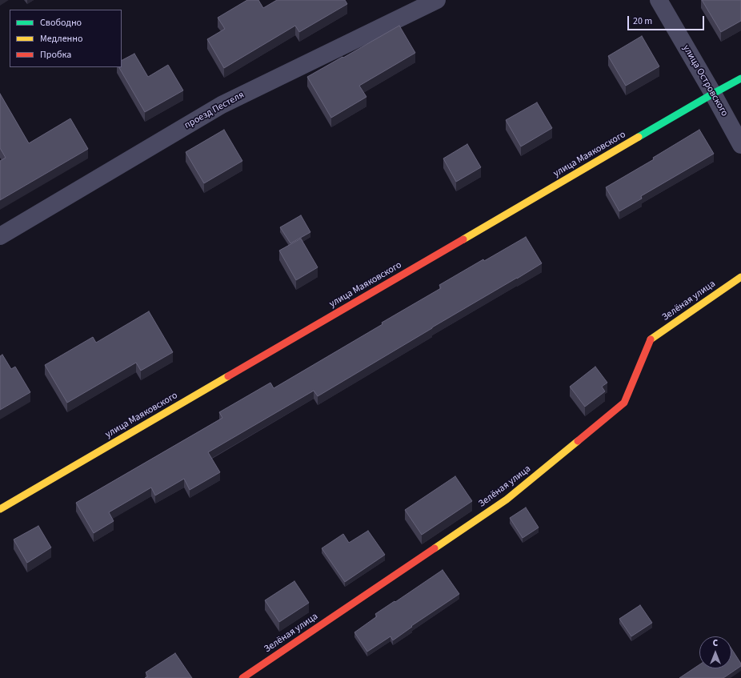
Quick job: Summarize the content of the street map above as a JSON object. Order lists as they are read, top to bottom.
{
  "streets": {
    "street": [
      "улица Островского",
      "проезд Пестеля",
      "улица Маяковского",
      "Зелёная улица"
    ]
  },
  "crossings": [
    ["улица Островского", "улица Маяковского"]
  ],
  "legend": ["Свободно", "Медленно", "Пробка"],
  "scale_bar": "20 m",
  "north": "top"
}
